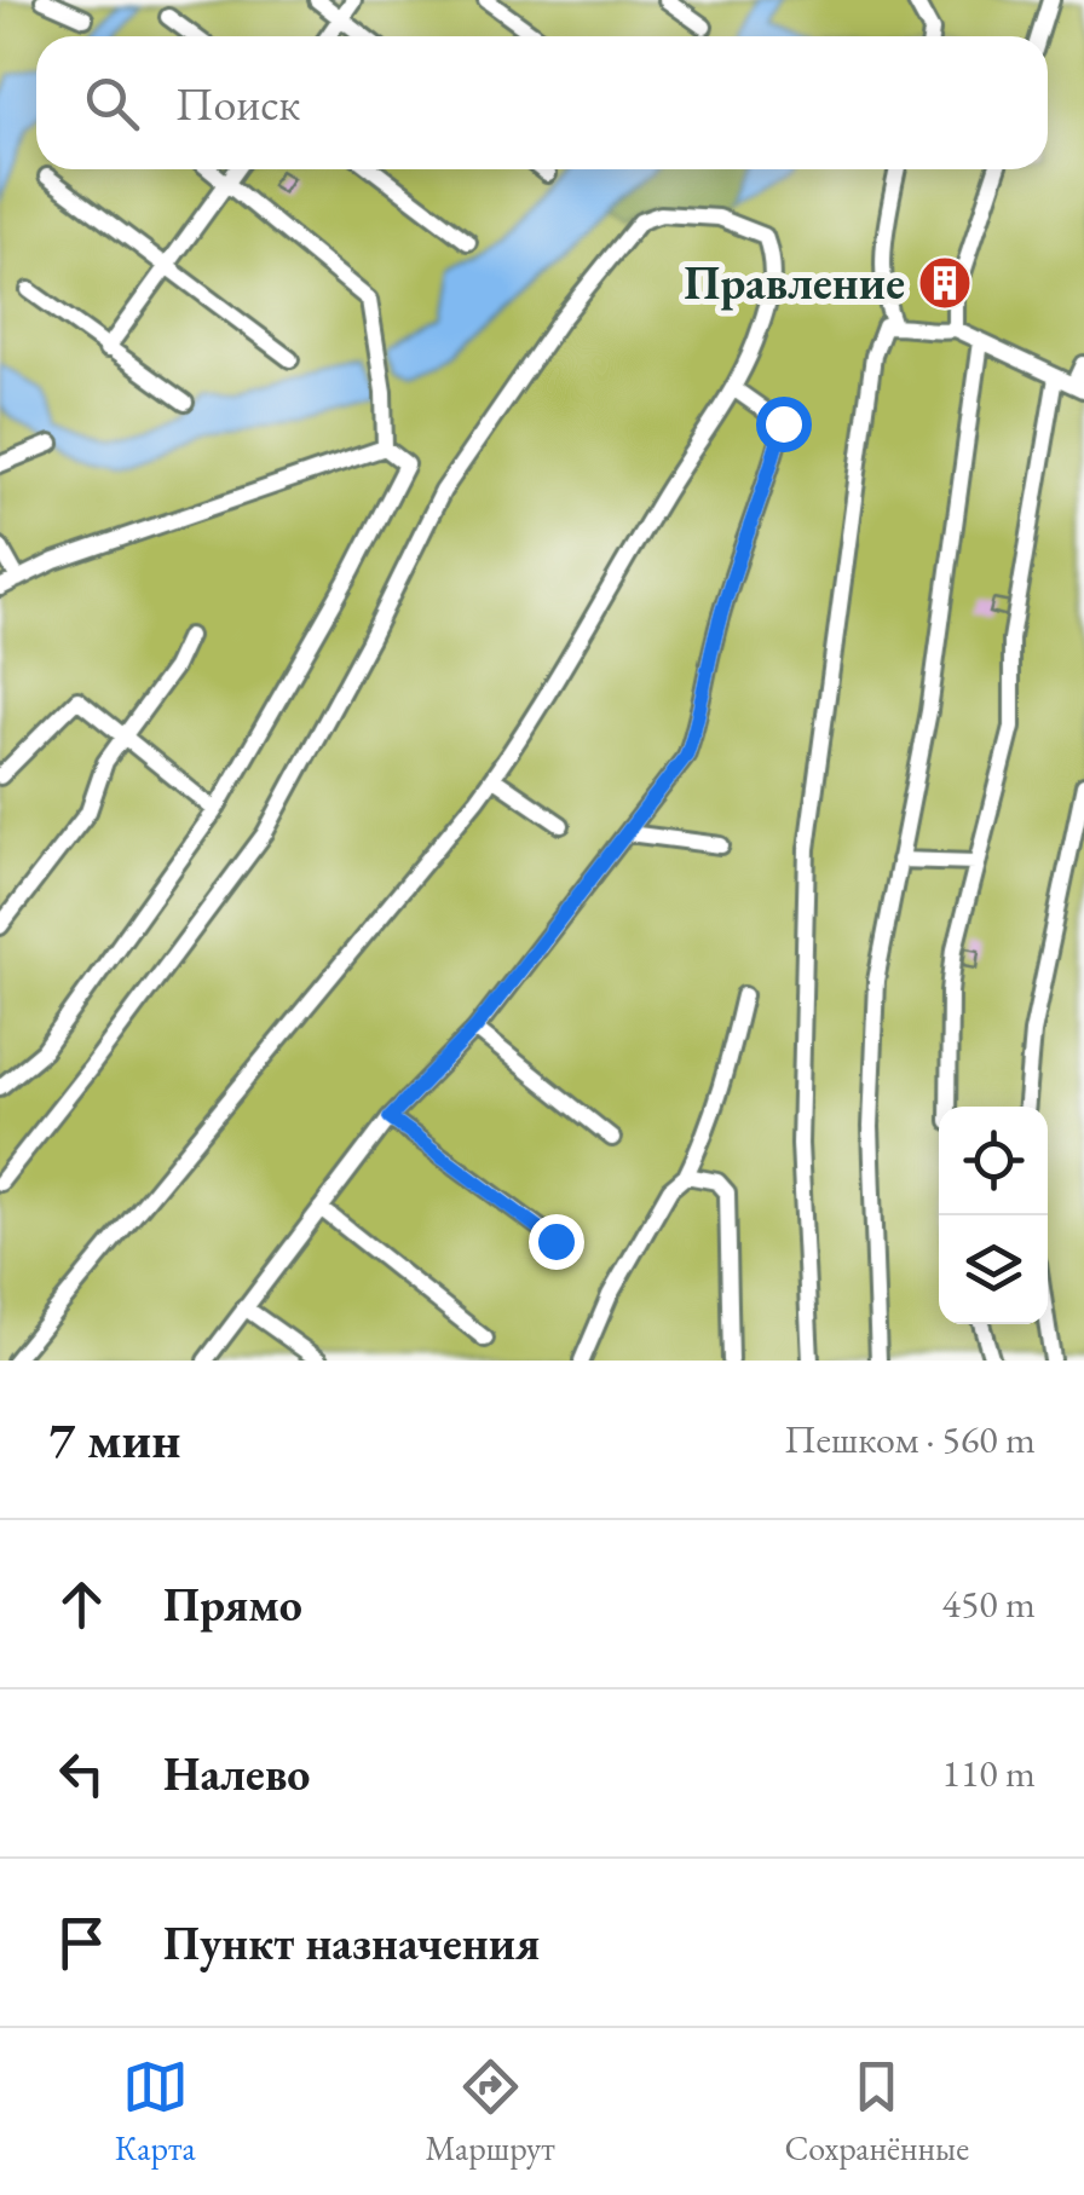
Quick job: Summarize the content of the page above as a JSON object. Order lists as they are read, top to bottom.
{
  "places": {
    "building": ["Правление"]
  },
  "page": {
    "search": "Поиск",
    "heading": ["7 мин", "Пешком · 560 m"],
    "list": [
      ["Прямо", "450 m"],
      ["Налево", "110 m"],
      "Пункт назначения"
    ],
    "nav": ["Карта", "Маршрут", "Сохранённые"]
  }
}
